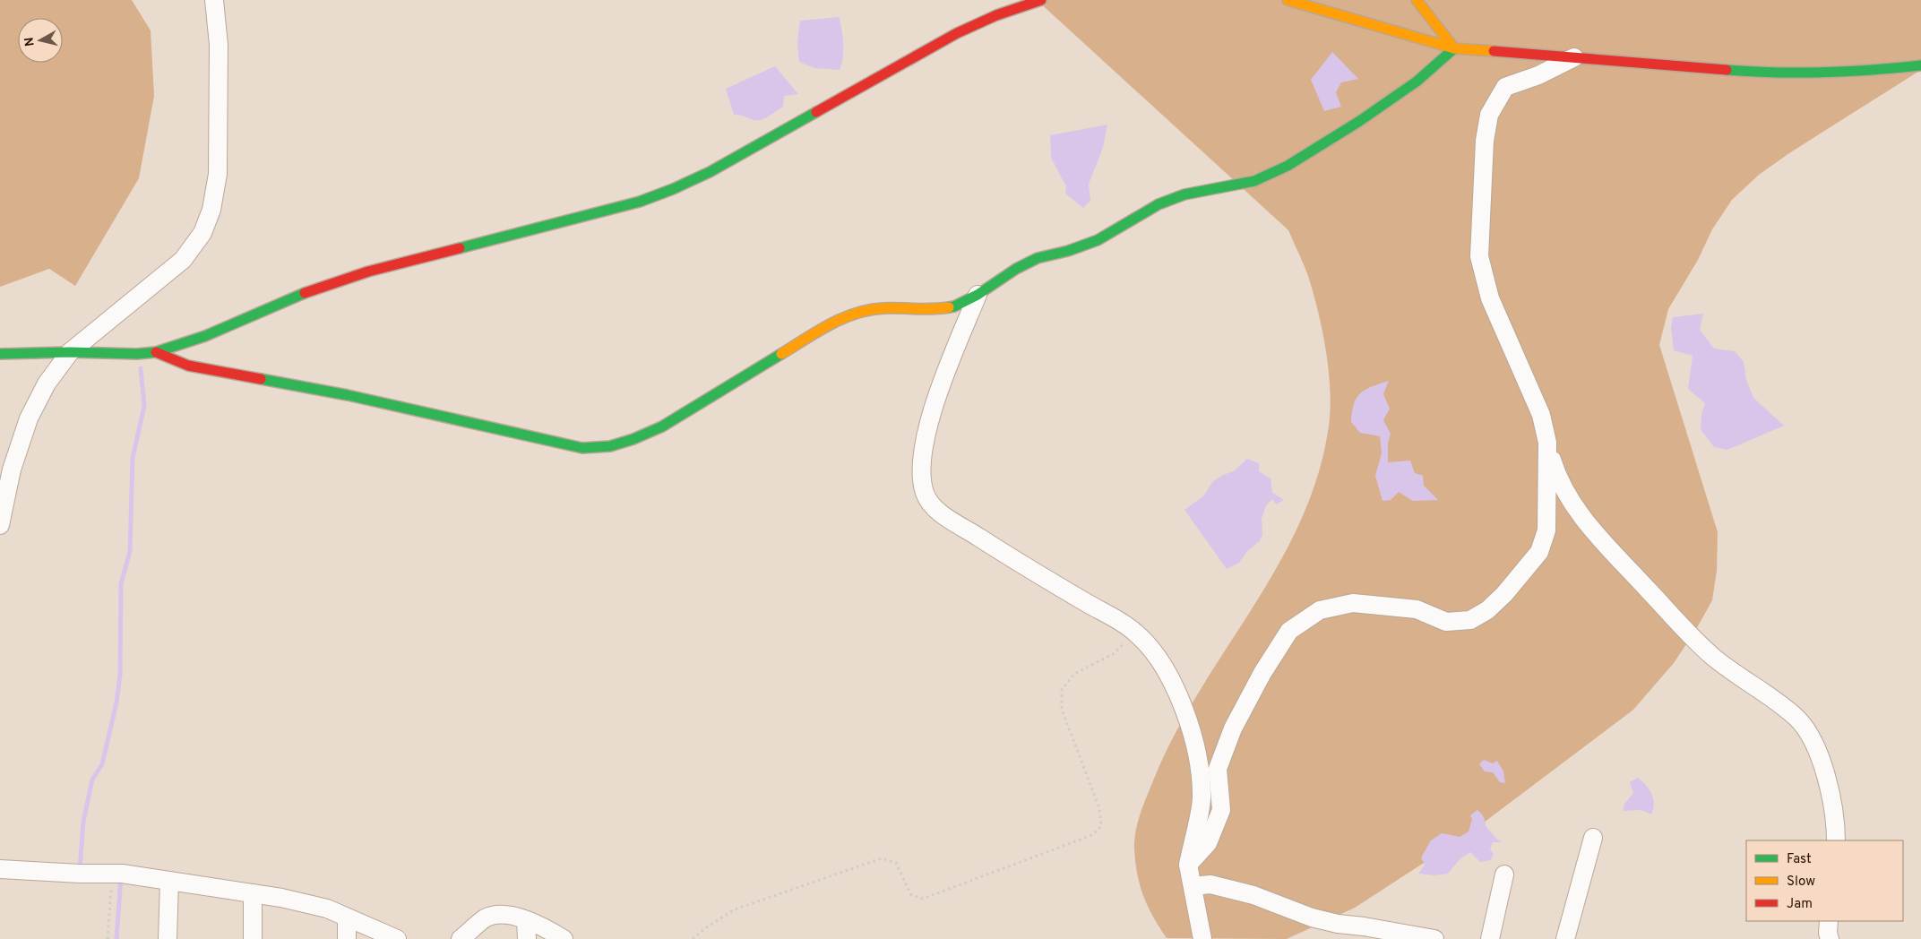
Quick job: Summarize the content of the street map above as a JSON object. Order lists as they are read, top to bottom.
{
  "legend": ["Fast", "Slow", "Jam"],
  "north": "left"
}
